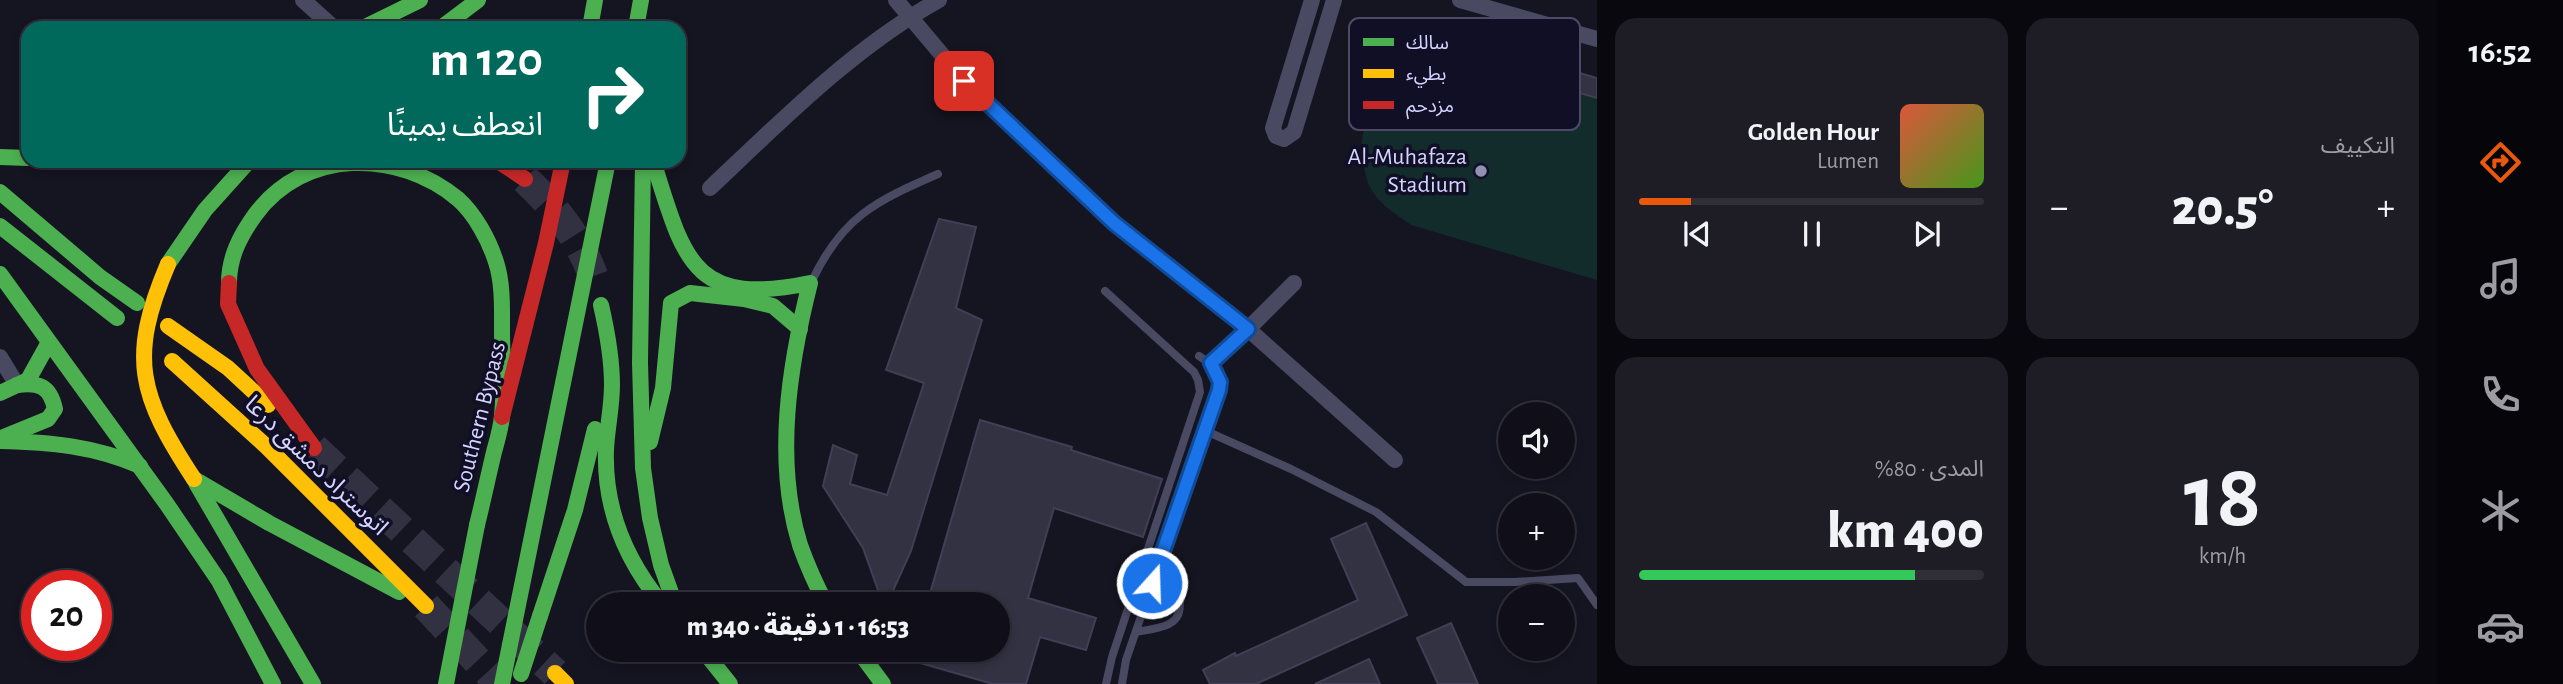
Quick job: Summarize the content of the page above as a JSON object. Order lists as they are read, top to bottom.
{
  "streets": {
    "main road": ["Southern Bypass", "اتوستراد دمشق درعا"]
  },
  "crossings": [
    ["Southern Bypass", "اتوستراد دمشق درعا"]
  ],
  "places": ["Al-Muhafaza Stadium"],
  "legend": ["سالك", "بطيء", "مزدحم"],
  "page": {
    "tabs": "16:52",
    "tile": [
      "التكييف",
      ["18", "km/h"],
      ["المدى · 80%", "400 km"]
    ],
    "turn": ["120 m", "انعطف يمينًا"],
    "song": ["Golden Hour", "Lumen"],
    "heat": ["−", "20.5°", "+"],
    "map_buttons": ["+", "−"],
    "limit": "20",
    "trip": "16:53 · 1 دقيقة · 340 m"
  }
}
